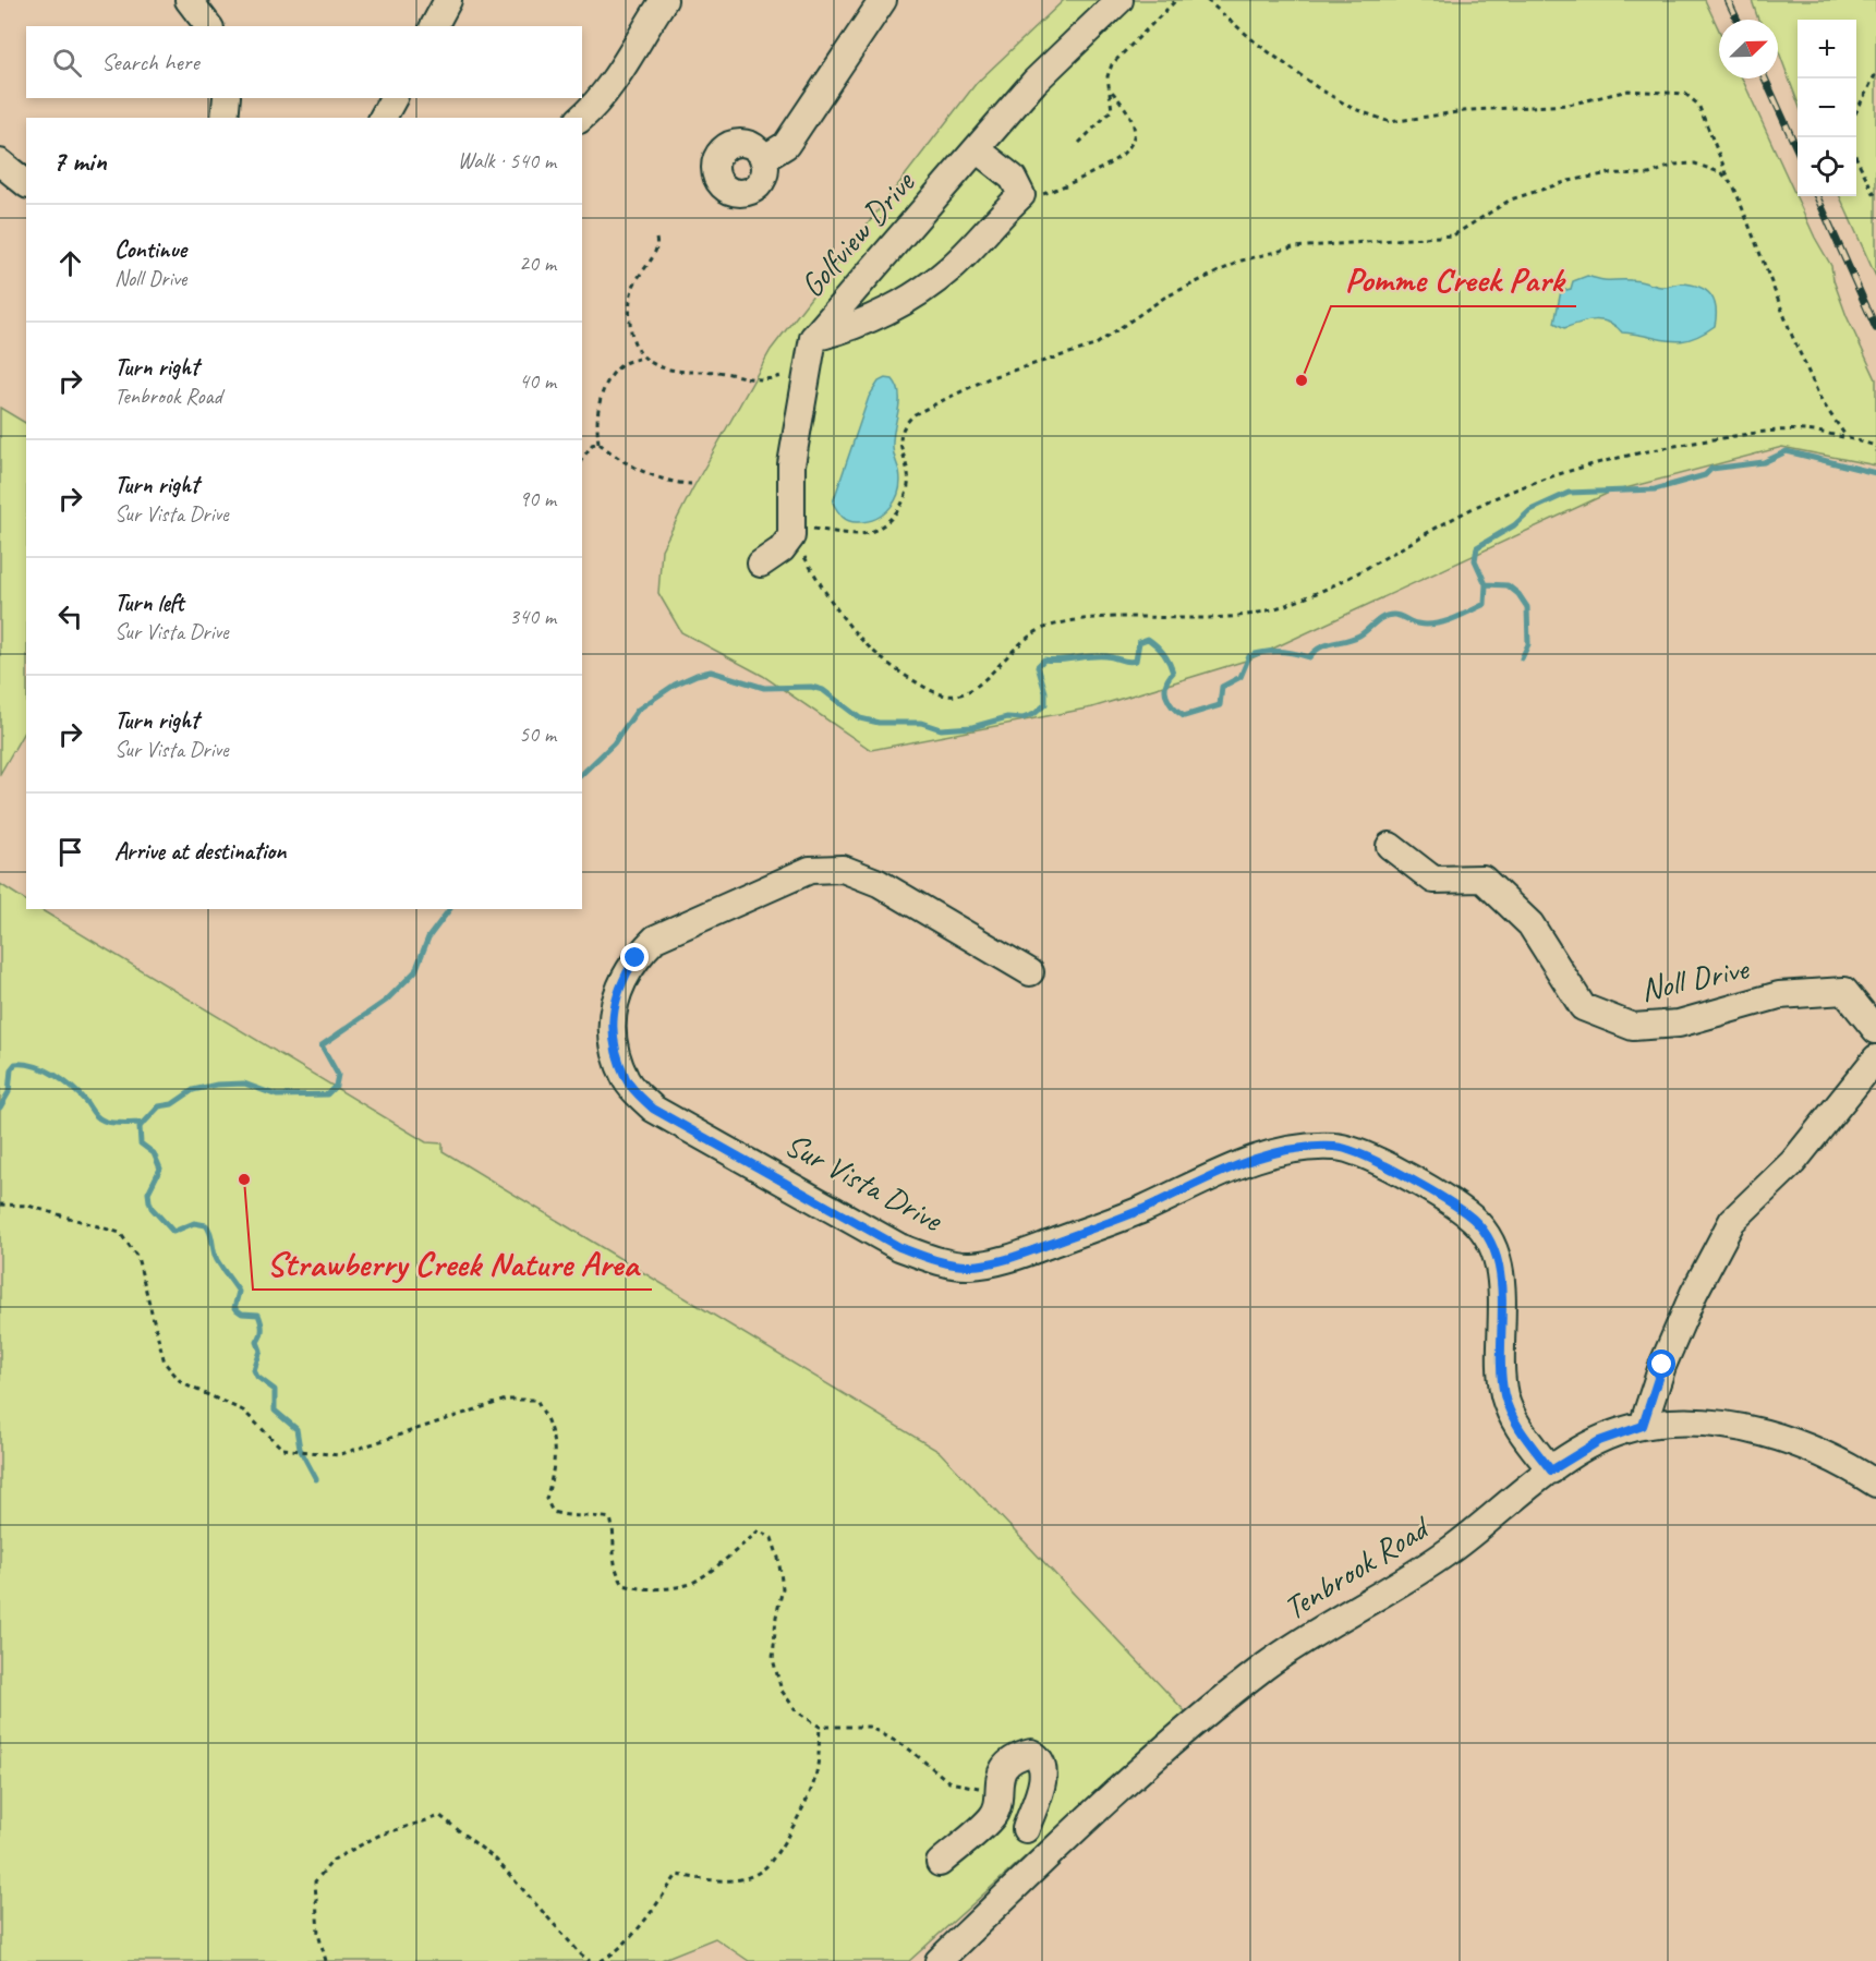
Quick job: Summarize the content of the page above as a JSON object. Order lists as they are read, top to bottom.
{
  "streets": {
    "street": [
      "Golfview Drive",
      "Noll Drive",
      "Sur Vista Drive",
      "Tenbrook Road"
    ]
  },
  "crossings": [
    ["Sur Vista Drive", "Tenbrook Road"]
  ],
  "places": ["Pomme Creek Park", "Strawberry Creek Nature Area"],
  "north": "top right",
  "page": {
    "map_buttons": ["+", "−"],
    "search": "Search here",
    "heading": ["7 min", "Walk · 540 m"],
    "list": [
      ["Continue", "Noll Drive", "20 m"],
      ["Turn right", "Tenbrook Road", "40 m"],
      ["Turn right", "Sur Vista Drive", "90 m"],
      ["Turn left", "Sur Vista Drive", "340 m"],
      ["Turn right", "Sur Vista Drive", "50 m"],
      "Arrive at destination"
    ]
  }
}
